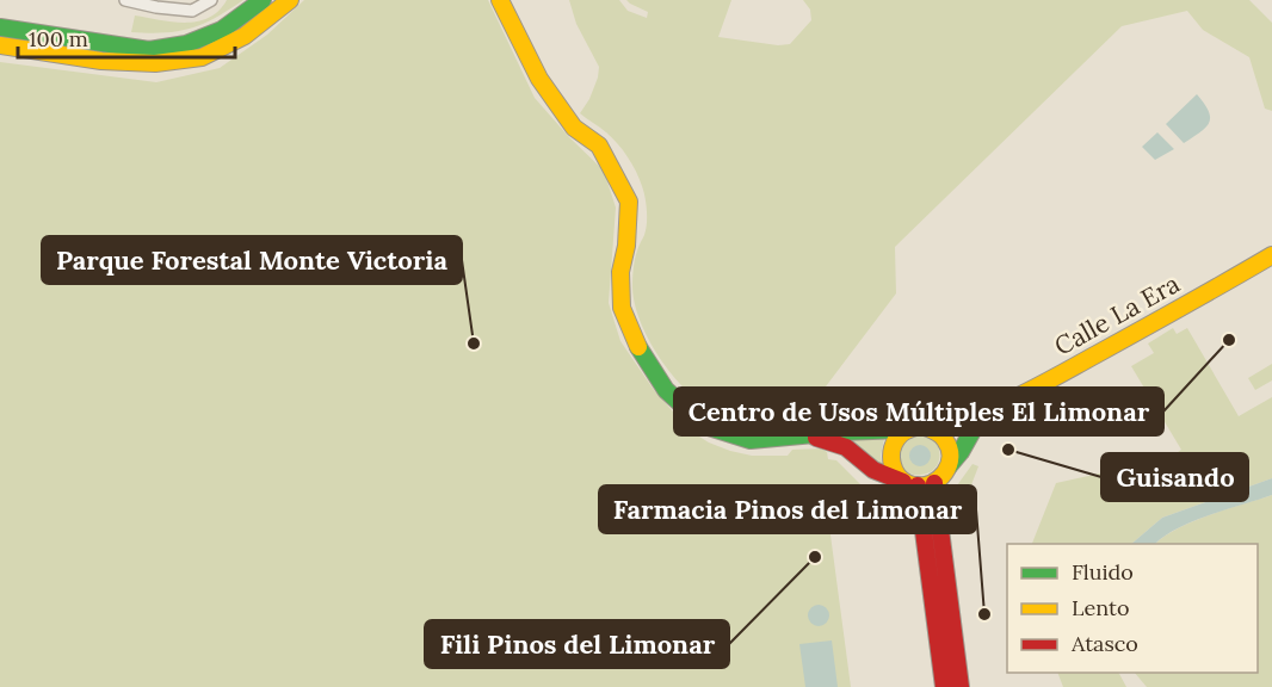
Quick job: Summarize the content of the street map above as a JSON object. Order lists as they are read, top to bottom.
{
  "streets": {
    "main road": ["Calle La Era"]
  },
  "places": [
    "Centro de Usos Múltiples El Limonar",
    "Parque Forestal Monte Victoria",
    "Guisando",
    "Fili Pinos del Limonar",
    "Farmacia Pinos del Limonar"
  ],
  "legend": ["Fluido", "Lento", "Atasco"],
  "scale_bar": "100 m"
}
